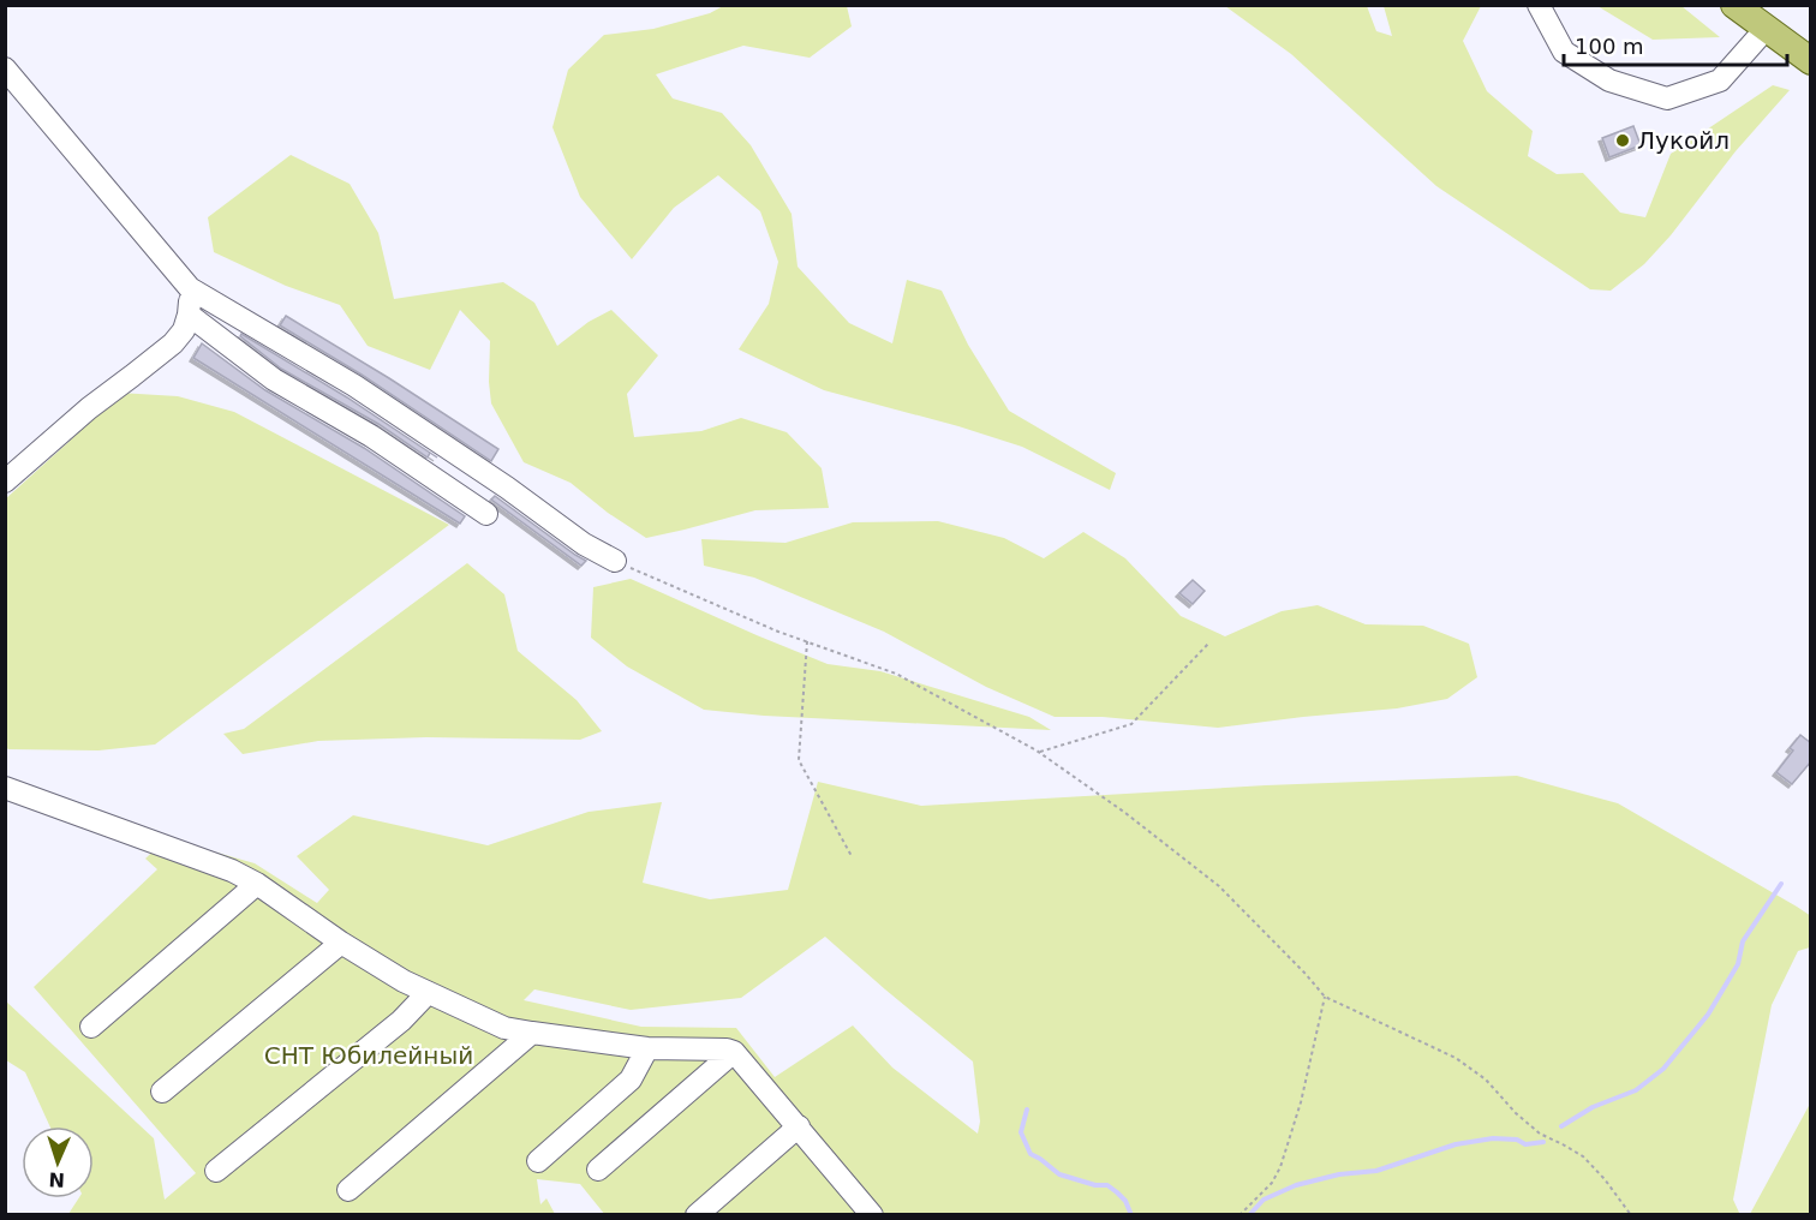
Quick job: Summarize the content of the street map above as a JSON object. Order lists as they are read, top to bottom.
{
  "parks": ["СНТ Юбилейный"],
  "places": ["Лукойл"],
  "scale_bar": "100 m",
  "north": "bottom"
}
